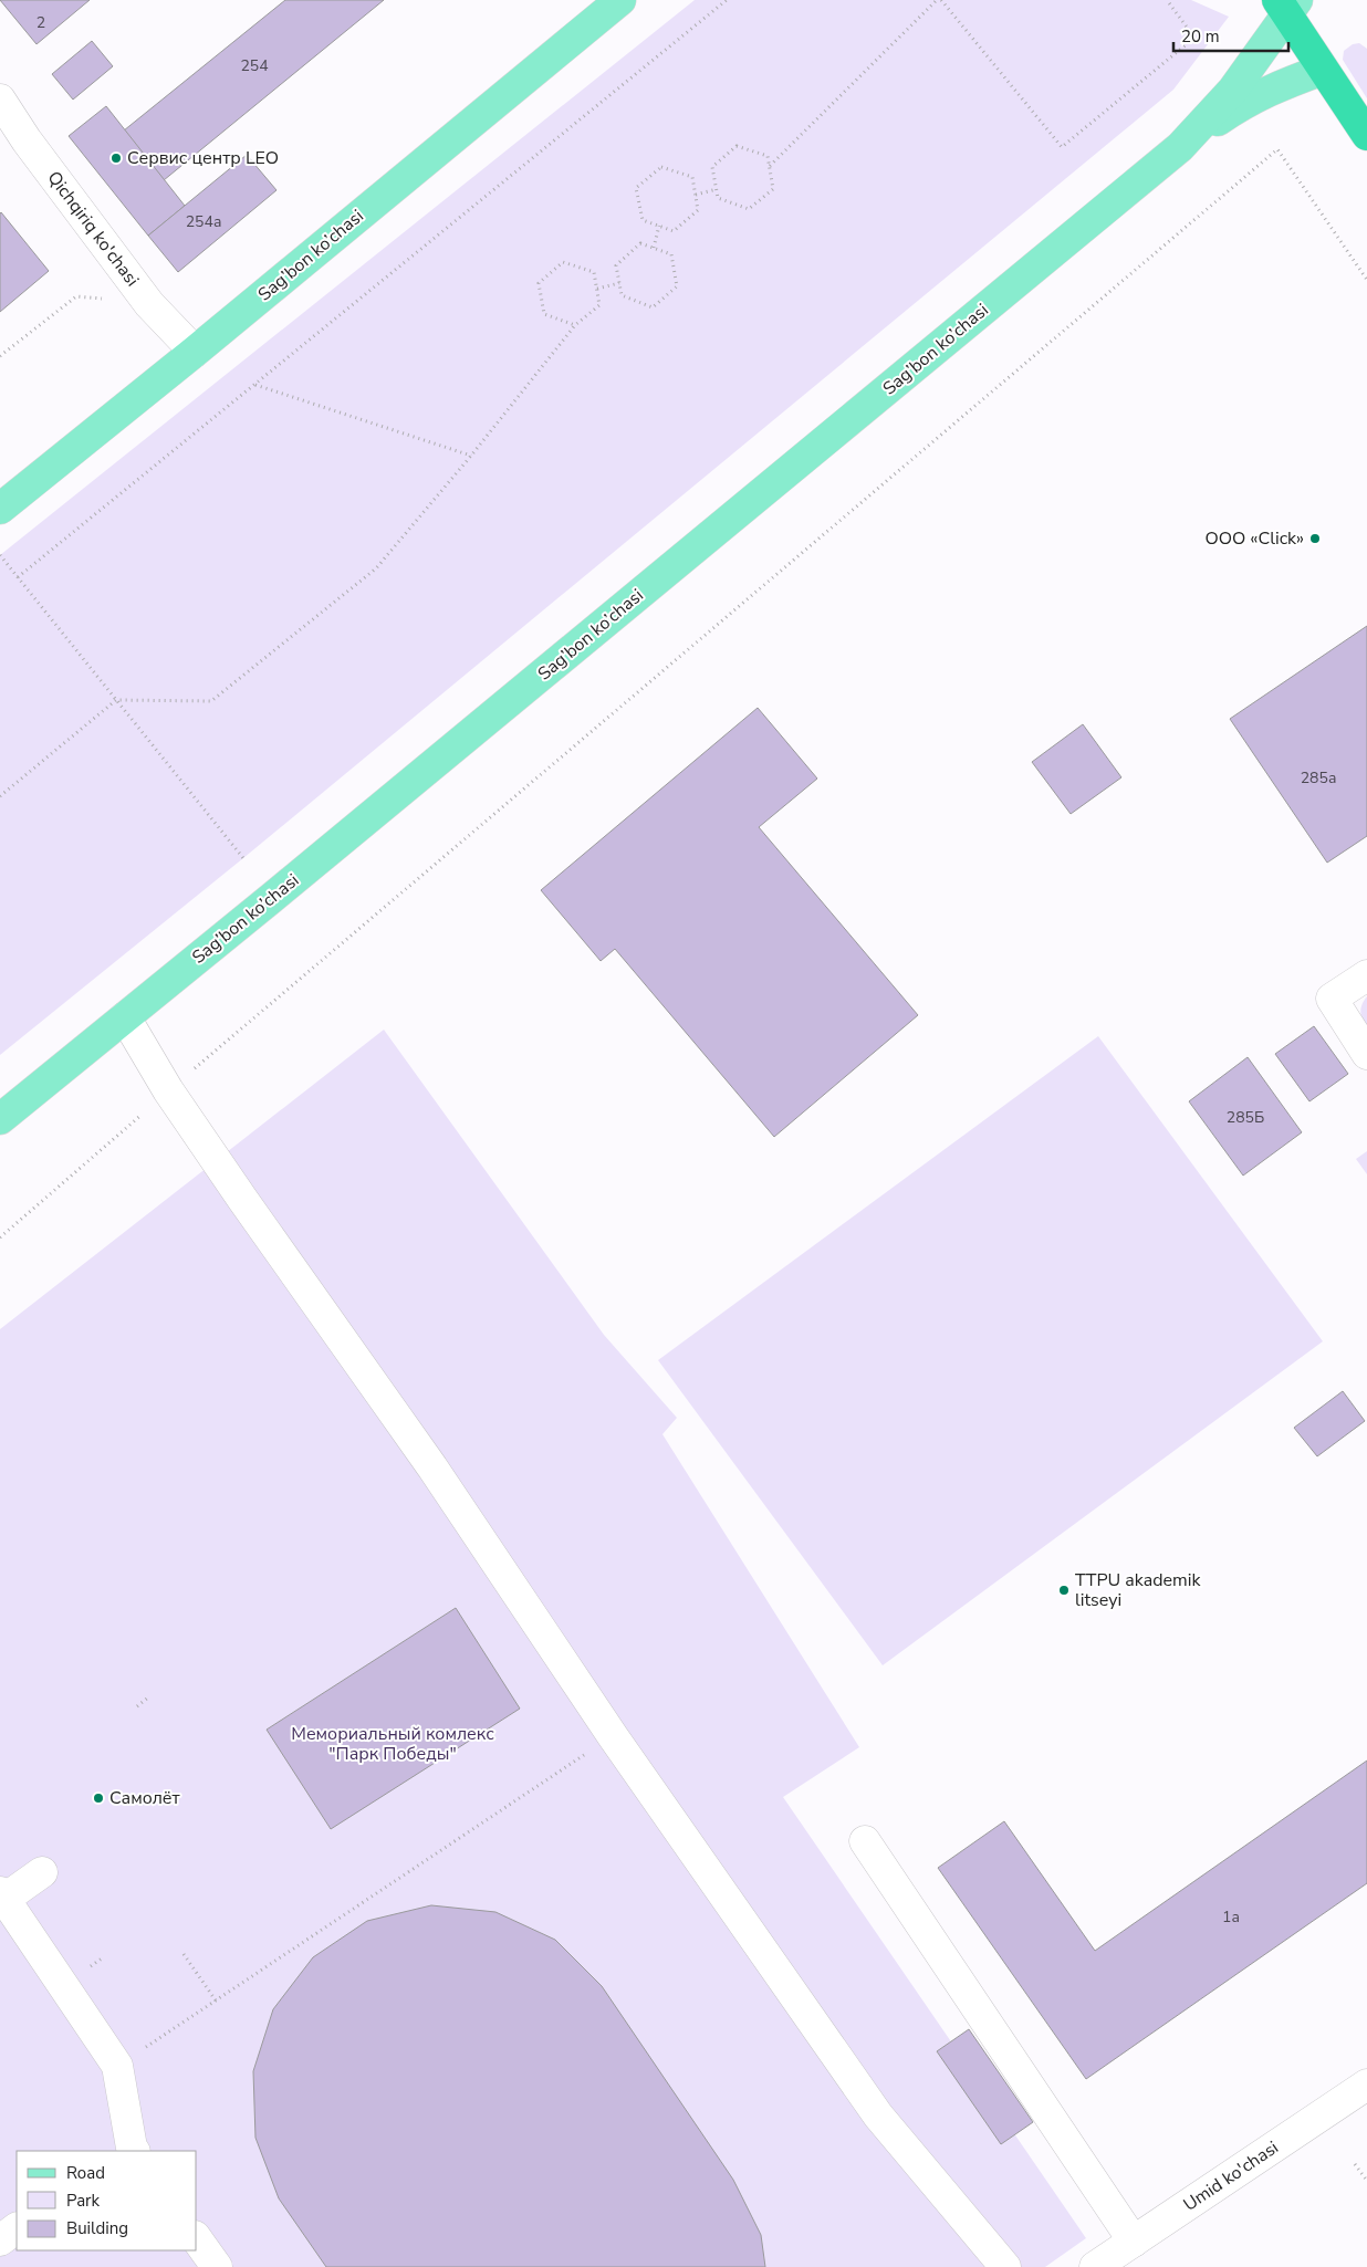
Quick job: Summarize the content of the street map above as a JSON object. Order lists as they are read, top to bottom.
{
  "streets": {
    "main road": ["Sag’bon ko’chasi"],
    "street": ["Qichqiriq ko'chasi", "Umid ko'chasi"]
  },
  "crossings": [
    ["Qichqiriq ko'chasi", "Sag’bon ko’chasi"]
  ],
  "parks": ["Мемориальный комлекс \"Парк Победы\""],
  "places": [
    "Сервис центр LEO",
    "OOO «Click»",
    "TTPU akademik litseyi",
    "Самолёт"
  ],
  "house_numbers": [
    "2",
    "254",
    "254a",
    "285a",
    "285Б",
    "1a"
  ],
  "legend": ["Road", "Park", "Building"],
  "scale_bar": "20 m"
}
